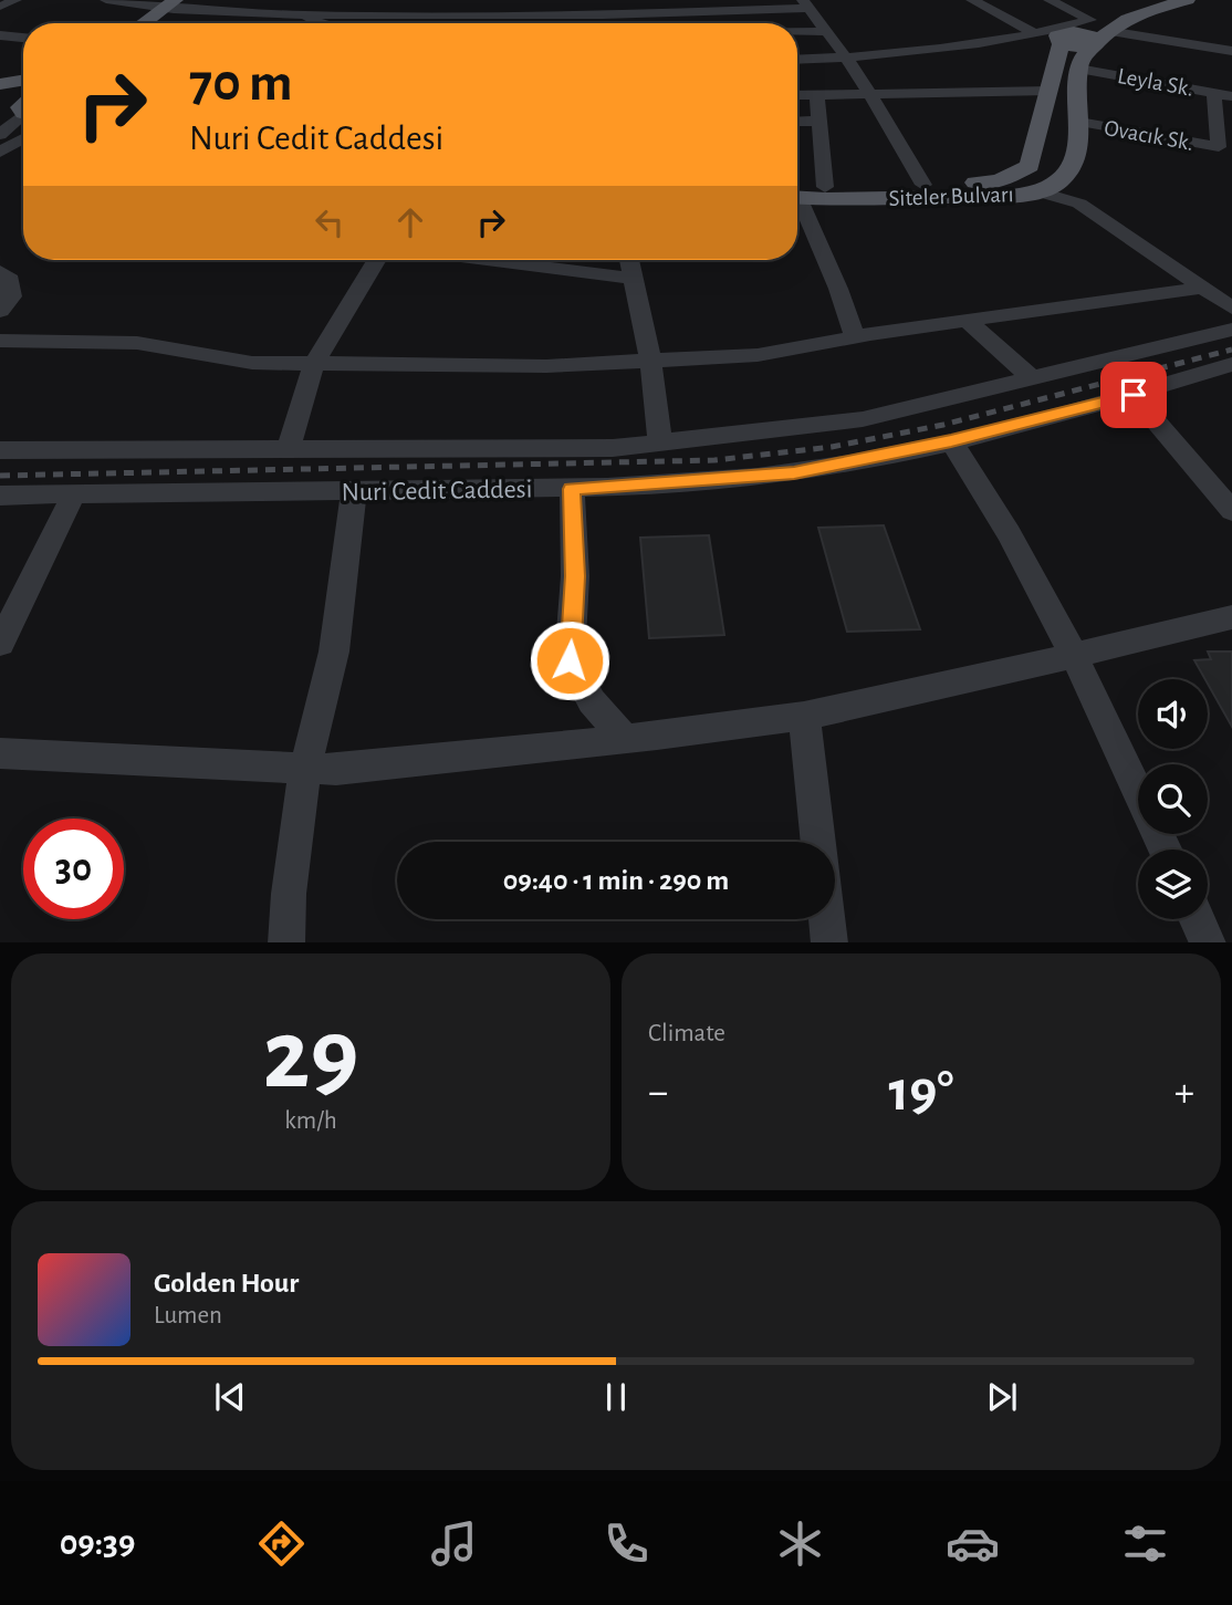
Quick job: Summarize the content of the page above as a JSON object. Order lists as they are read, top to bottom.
{
  "streets": {
    "main road": ["Siteler Bulvarı"],
    "street": ["Leyla Sk.", "Ovacık Sk.", "Nuri Cedit Caddesi"]
  },
  "crossings": [
    ["Leyla Sk.", "Ovacık Sk."],
    ["Leyla Sk.", "Siteler Bulvarı"],
    ["Ovacık Sk.", "Siteler Bulvarı"]
  ],
  "page": {
    "turn": ["70 m", "Nuri Cedit Caddesi"],
    "limit": "30",
    "trip": "09:40 · 1 min · 290 m",
    "tile": [
      ["29", "km/h"],
      "Climate"
    ],
    "heat": ["−", "19°", "+"],
    "song": ["Golden Hour", "Lumen"],
    "tabs": "09:39"
  }
}
